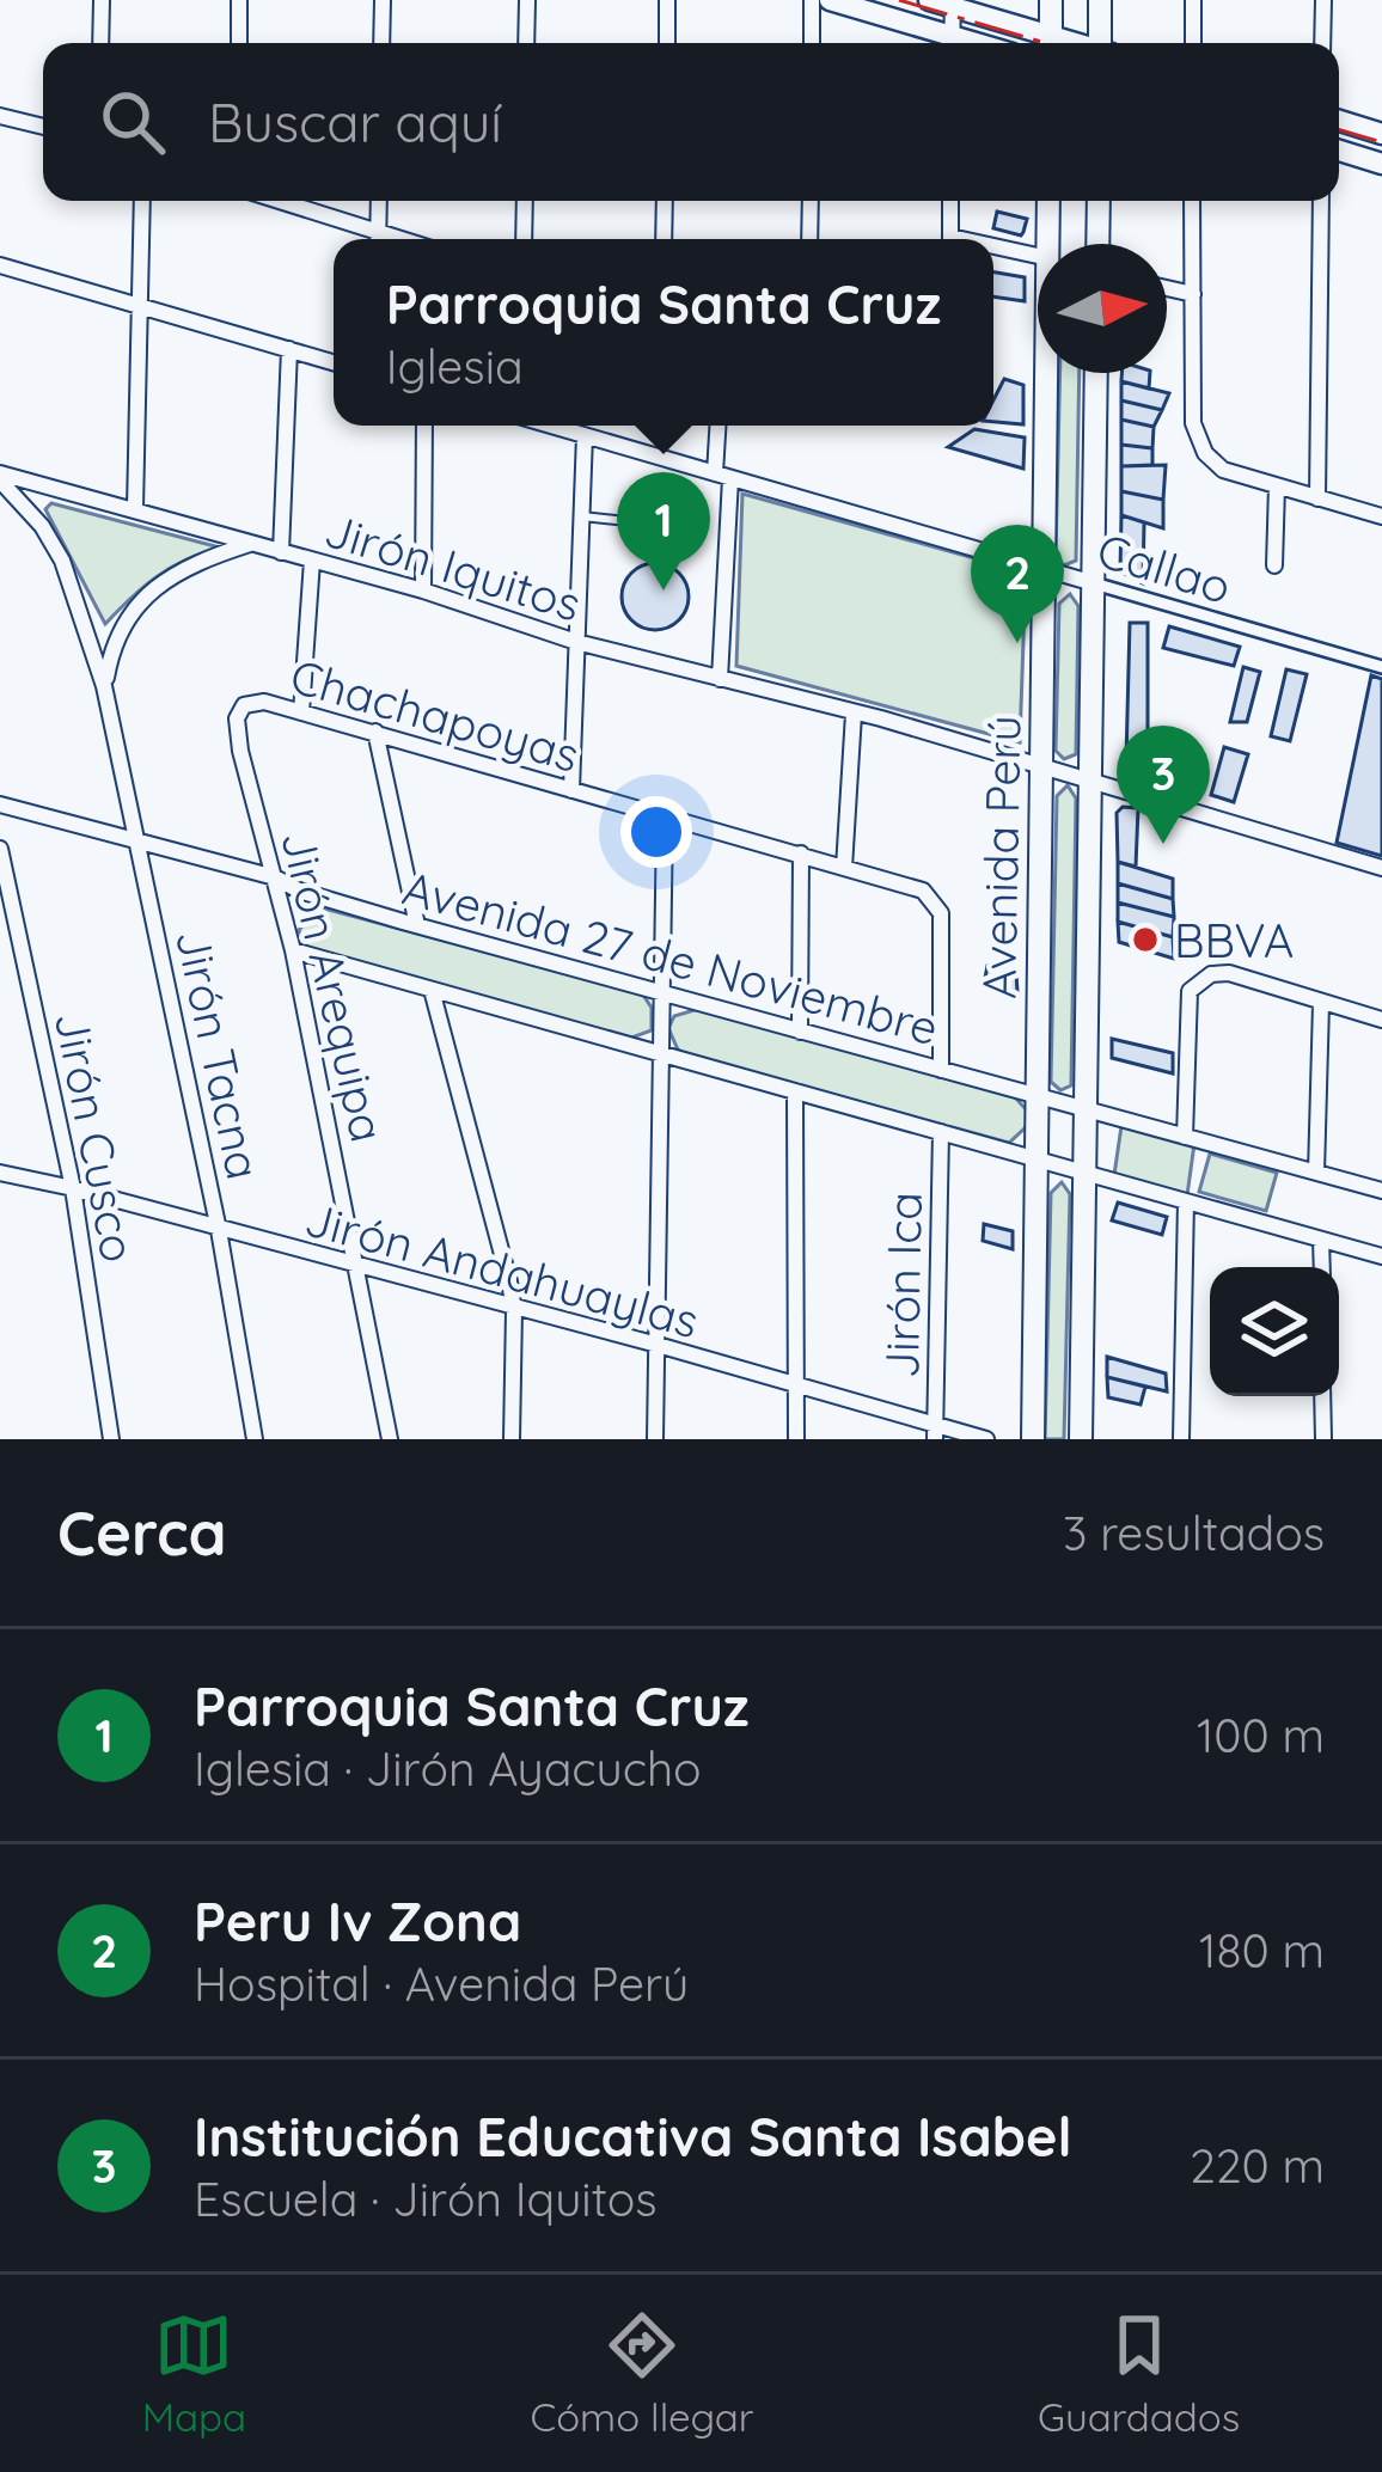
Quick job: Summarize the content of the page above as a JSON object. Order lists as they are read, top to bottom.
{
  "streets": {
    "main road": ["Avenida Perú"],
    "street": [
      "Jirón Iquitos",
      "Callao",
      "Chachapoyas",
      "Avenida 27 de Noviembre",
      "Jirón Arequipa",
      "Jirón Tacna",
      "Jirón Cusco",
      "Jirón Andahuaylas",
      "Jirón Ica"
    ]
  },
  "crossings": [
    ["Jirón Iquitos", "Avenida Perú"],
    ["Jirón Iquitos", "Jirón Tacna"],
    ["Callao", "Avenida Perú"],
    ["Chachapoyas", "Avenida 27 de Noviembre"],
    ["Chachapoyas", "Jirón Arequipa"],
    ["Avenida Perú", "Avenida 27 de Noviembre"],
    ["Avenida 27 de Noviembre", "Jirón Arequipa"],
    ["Avenida 27 de Noviembre", "Jirón Tacna"],
    ["Avenida 27 de Noviembre", "Jirón Ica"],
    ["Jirón Arequipa", "Jirón Andahuaylas"],
    ["Jirón Tacna", "Jirón Andahuaylas"],
    ["Jirón Cusco", "Jirón Andahuaylas"],
    ["Jirón Andahuaylas", "Jirón Ica"]
  ],
  "places": ["BBVA"],
  "north": "right",
  "page": {
    "search": "Buscar aquí",
    "popup": ["Parroquia Santa Cruz", "Iglesia"],
    "pins": ["1", "2", "3"],
    "heading": ["Cerca", "3 resultados"],
    "list": [
      {
        "mark": "1",
        "name": "Parroquia Santa Cruz",
        "note": "Iglesia · Jirón Ayacucho",
        "value": "100 m"
      },
      {
        "mark": "2",
        "name": "Peru Iv Zona",
        "note": "Hospital · Avenida Perú",
        "value": "180 m"
      },
      {
        "mark": "3",
        "name": "Institución Educativa Santa Isabel",
        "note": "Escuela · Jirón Iquitos",
        "value": "220 m"
      }
    ],
    "nav": ["Mapa", "Cómo llegar", "Guardados"]
  }
}
